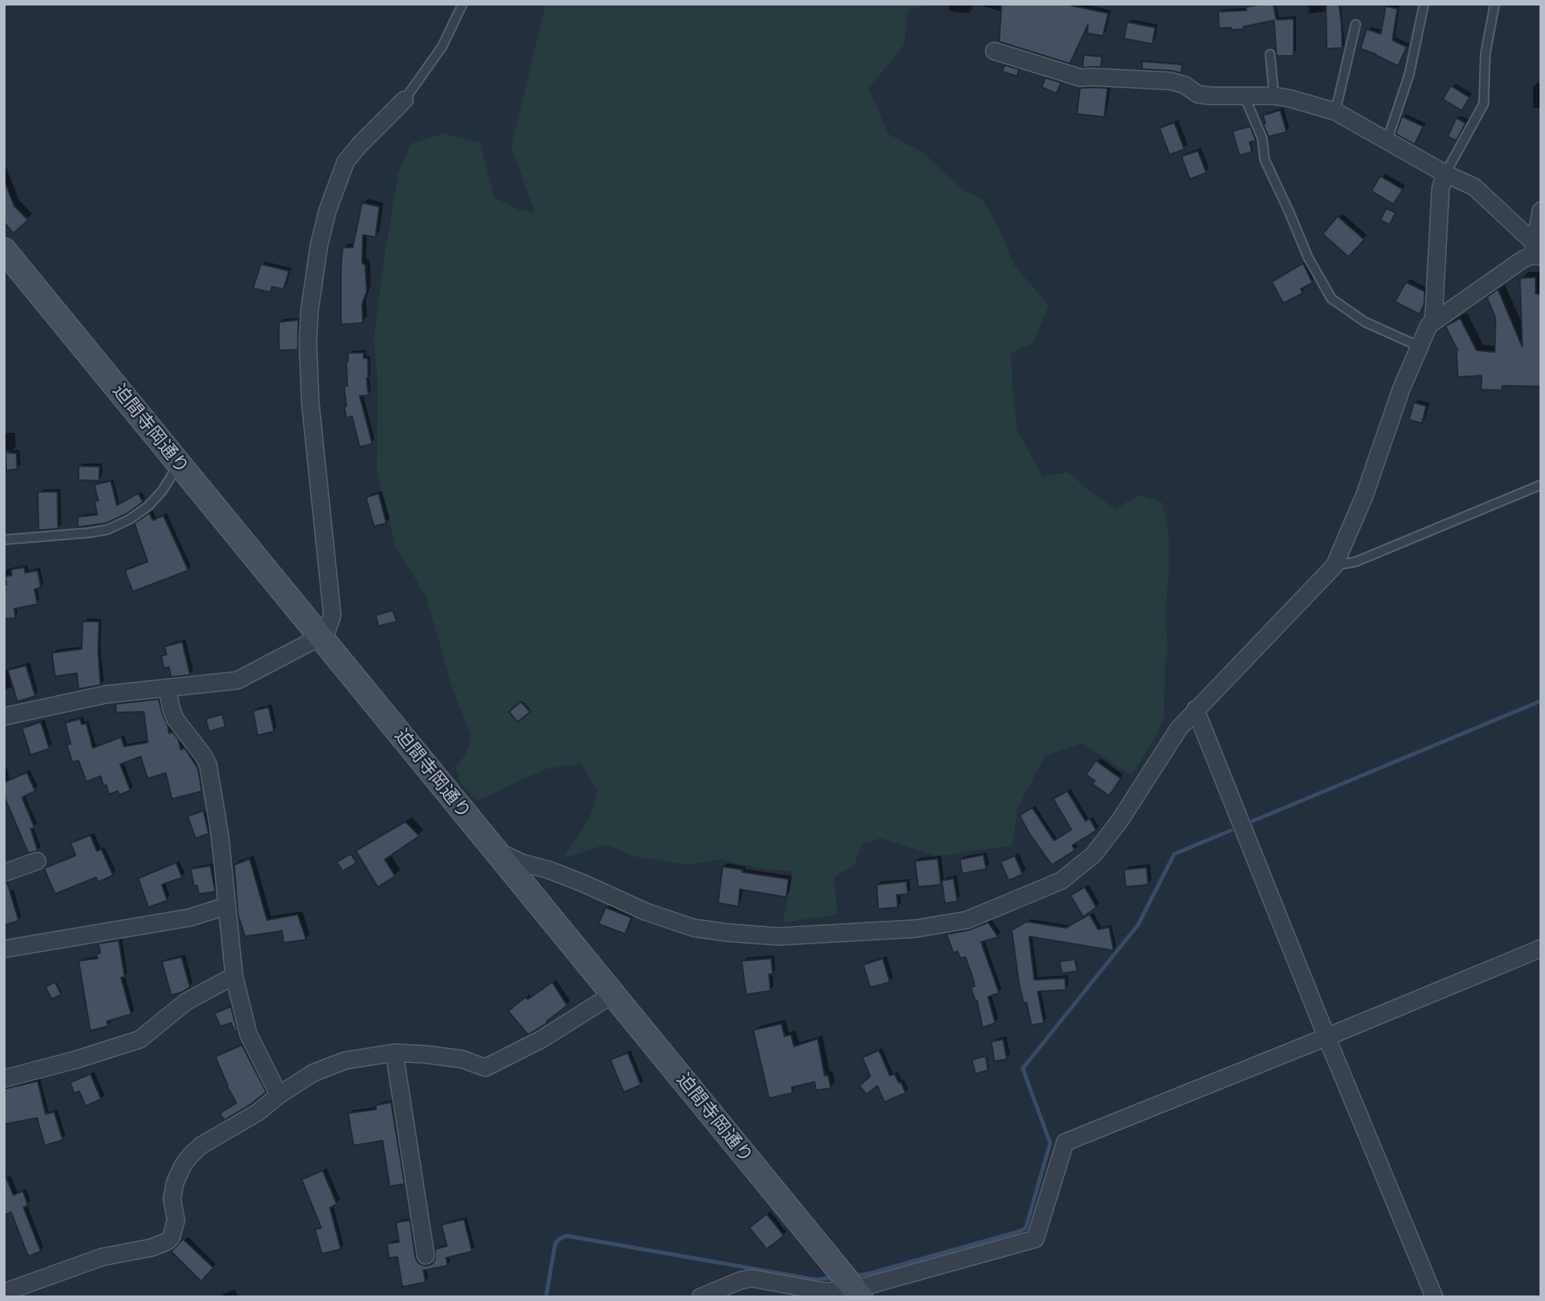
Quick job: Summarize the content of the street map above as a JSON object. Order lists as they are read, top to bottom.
{
  "streets": {
    "street": ["迫間寺岡通り"]
  }
}
